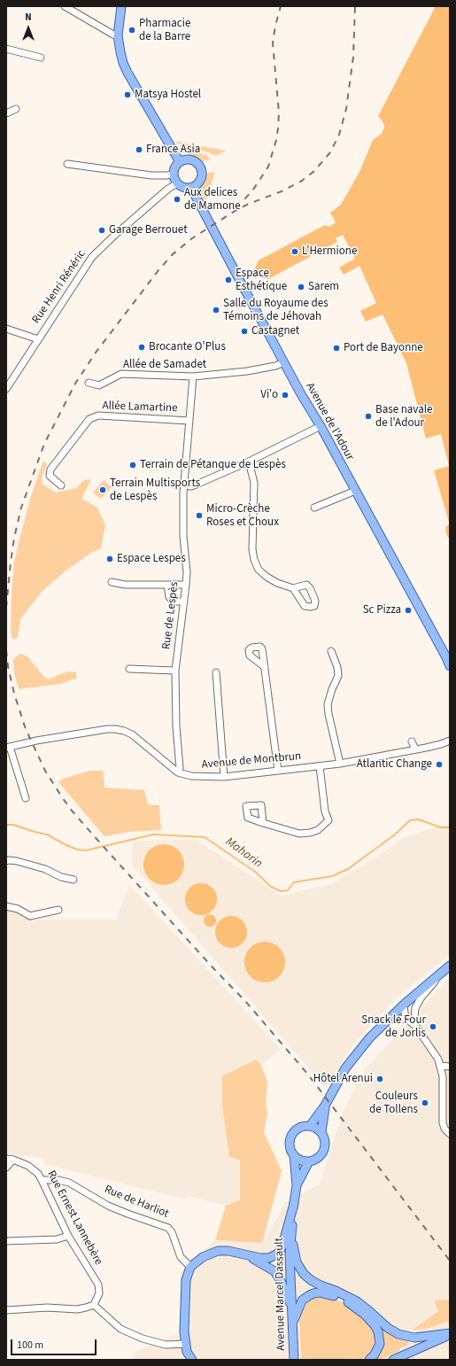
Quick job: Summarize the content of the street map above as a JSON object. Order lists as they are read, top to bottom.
{
  "streets": {
    "main road": ["Avenue de l'Adour", "Avenue Marcel Dassault"],
    "street": [
      "Rue Henri Rénéric",
      "Allée de Samadet",
      "Allée Lamartine",
      "Rue de Lespès",
      "Avenue de Montbrun",
      "Rue de Harliot",
      "Rue Ernest Lannebère"
    ]
  },
  "crossings": [
    ["Rue Henri Rénéric", "Avenue de l'Adour"],
    ["Allée de Samadet", "Avenue de l'Adour"],
    ["Allée de Samadet", "Rue de Lespès"],
    ["Allée Lamartine", "Rue de Lespès"],
    ["Rue de Lespès", "Avenue de Montbrun"],
    ["Rue de Harliot", "Rue Ernest Lannebère"]
  ],
  "water": ["Maharin"],
  "places": [
    "Pharmacie de la Barre",
    "Matsya Hostel",
    "France Asia",
    "Aux delices de Mamone",
    "Garage Berrouet",
    "L'Hermione",
    "Espace Esthétique",
    "Sarem",
    "Salle du Royaume des Témoins de Jéhovah",
    "Castagnet",
    "Brocante O'Plus",
    "Port de Bayonne",
    "Vi'o",
    "Base navale de l'Adour",
    "Terrain de Pétanque de Lespès",
    "Terrain Multisports de Lespès",
    "Micro-Crèche Roses et Choux",
    "Espace Lespes",
    "Sc Pizza",
    "Atlantic Change",
    "Snack le Four de Jorlis",
    "Hôtel Arenui",
    "Couleurs de Tollens"
  ],
  "scale_bar": "100 m",
  "north": "top"
}
